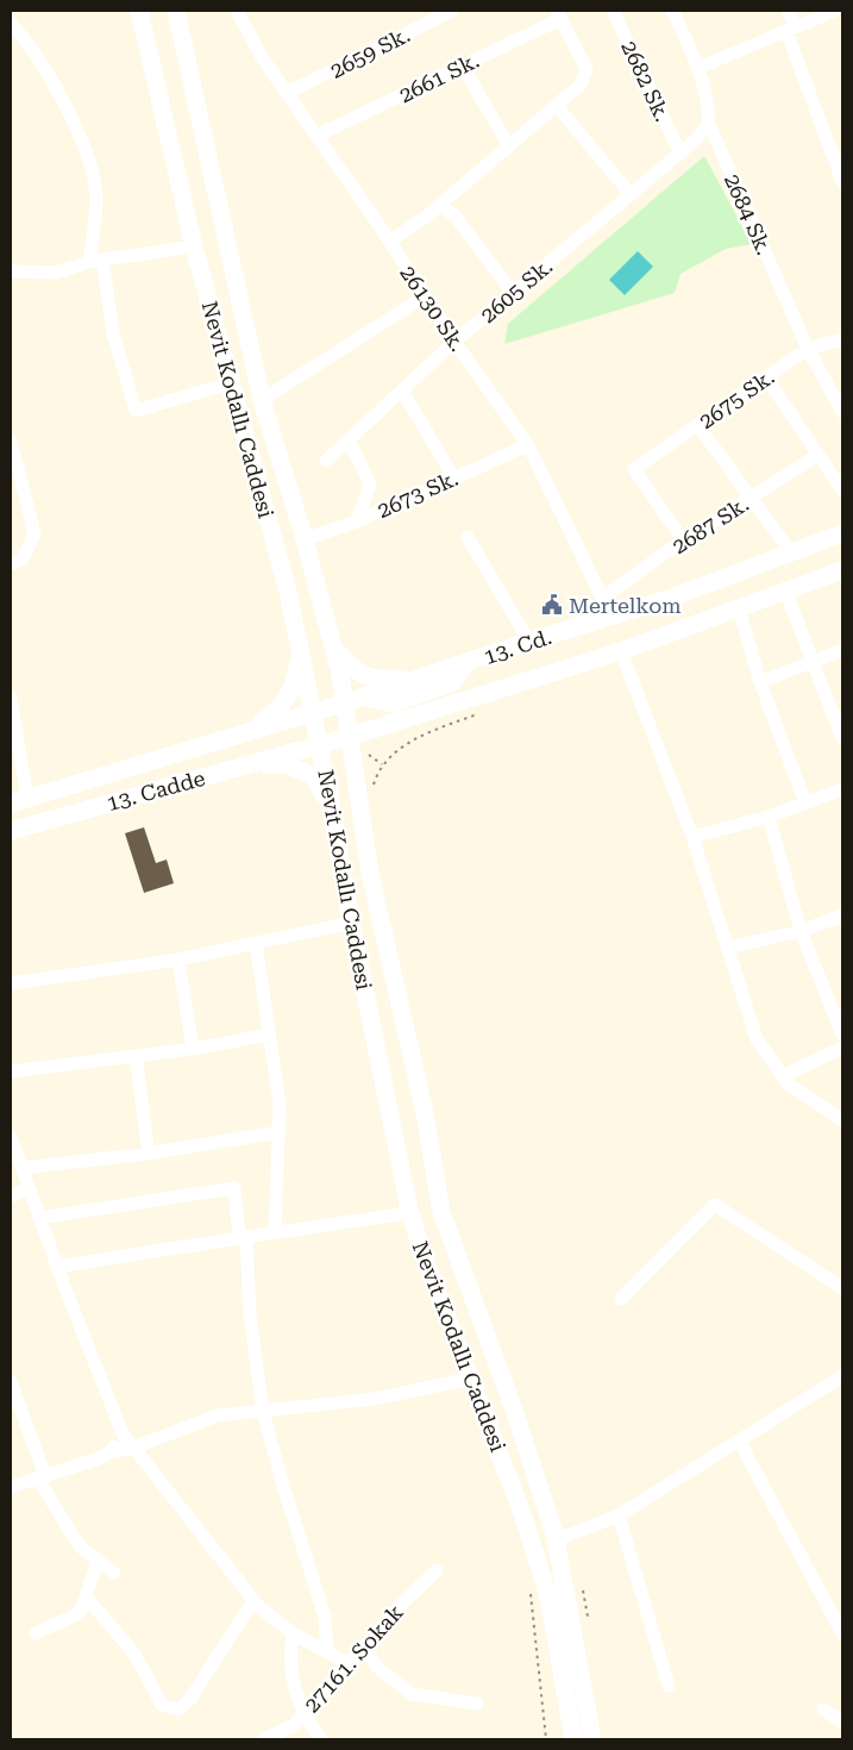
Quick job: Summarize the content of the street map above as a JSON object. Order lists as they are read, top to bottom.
{
  "streets": {
    "main road": ["Nevit Kodallı Caddesi", "13. Cd.", "13. Cadde"],
    "street": [
      "2659 Sk.",
      "2661 Sk.",
      "2682 Sk.",
      "2684 Sk.",
      "2605 Sk.",
      "26130 Sk.",
      "2675 Sk.",
      "2673 Sk.",
      "2687 Sk.",
      "27161. Sokak"
    ]
  },
  "crossings": [
    ["2659 Sk.", "26130 Sk."],
    ["2661 Sk.", "26130 Sk."],
    ["2682 Sk.", "2605 Sk."],
    ["2684 Sk.", "2605 Sk."],
    ["2684 Sk.", "2675 Sk."],
    ["2605 Sk.", "26130 Sk."],
    ["26130 Sk.", "2673 Sk."],
    ["26130 Sk.", "2687 Sk."],
    ["26130 Sk.", "13. Cd."],
    ["2675 Sk.", "2687 Sk."],
    ["Nevit Kodallı Caddesi", "2673 Sk."],
    ["Nevit Kodallı Caddesi", "13. Cd."],
    ["13. Cd.", "13. Cadde"]
  ],
  "places": {
    "public building": ["Mertelkom"]
  }
}
